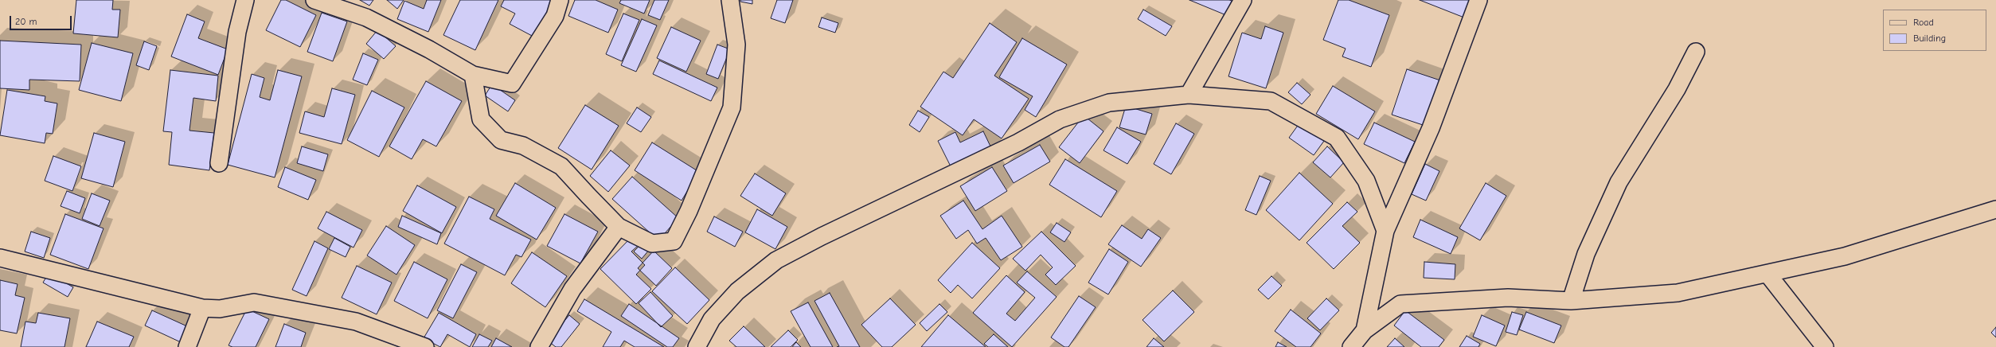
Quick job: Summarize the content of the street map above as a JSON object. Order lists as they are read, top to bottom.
{
  "legend": ["Road", "Building"],
  "scale_bar": "20 m"
}
